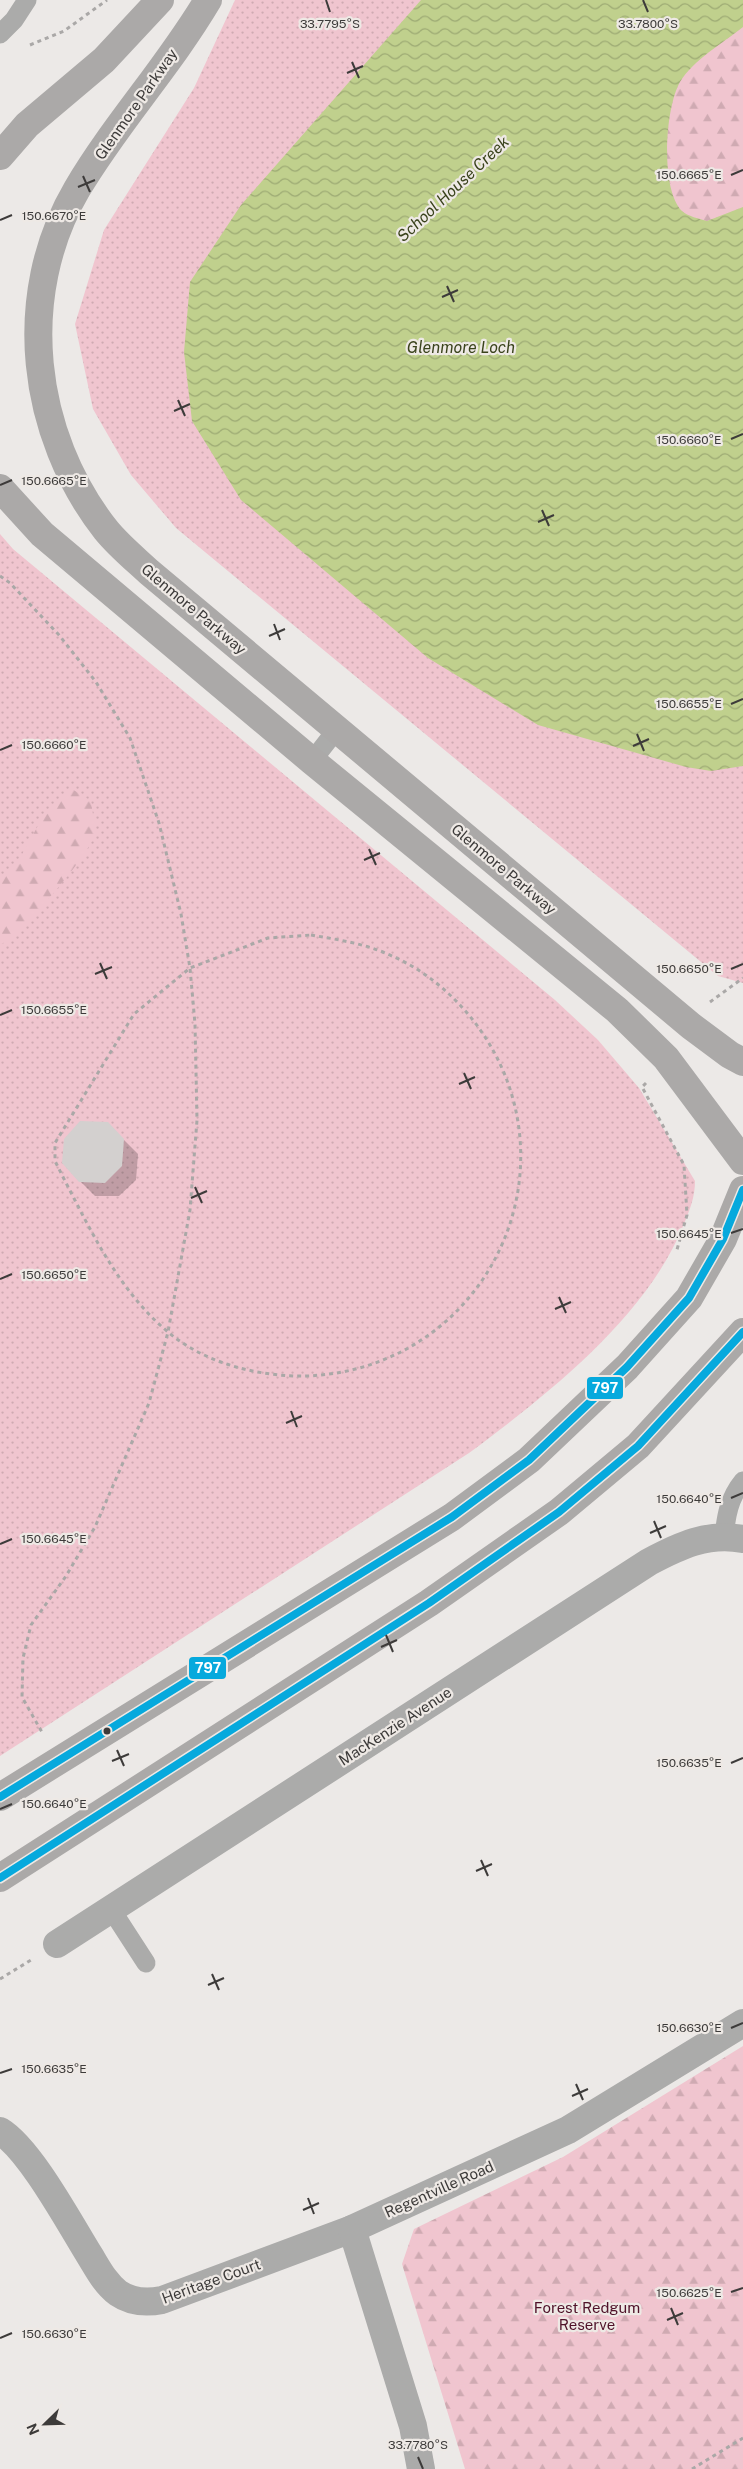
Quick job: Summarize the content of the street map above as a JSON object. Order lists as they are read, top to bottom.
{
  "streets": {
    "main road": ["Glenmore Parkway"],
    "street": ["MacKenzie Avenue", "Regentville Road", "Heritage Court"]
  },
  "crossings": [
    ["Regentville Road", "Heritage Court"]
  ],
  "water": ["School House Creek", "Glenmore Loch"],
  "parks": ["Forest Redgum Reserve"],
  "lines": ["transit line 797"],
  "north": "bottom left",
  "coordinates": [
    "33.7795°S",
    "33.7800°S",
    "150.6665°E",
    "150.6670°E",
    "150.6660°E",
    "150.6655°E",
    "150.6650°E",
    "150.6645°E",
    "150.6640°E",
    "150.6635°E",
    "150.6630°E",
    "150.6625°E",
    "33.7780°S"
  ]
}
